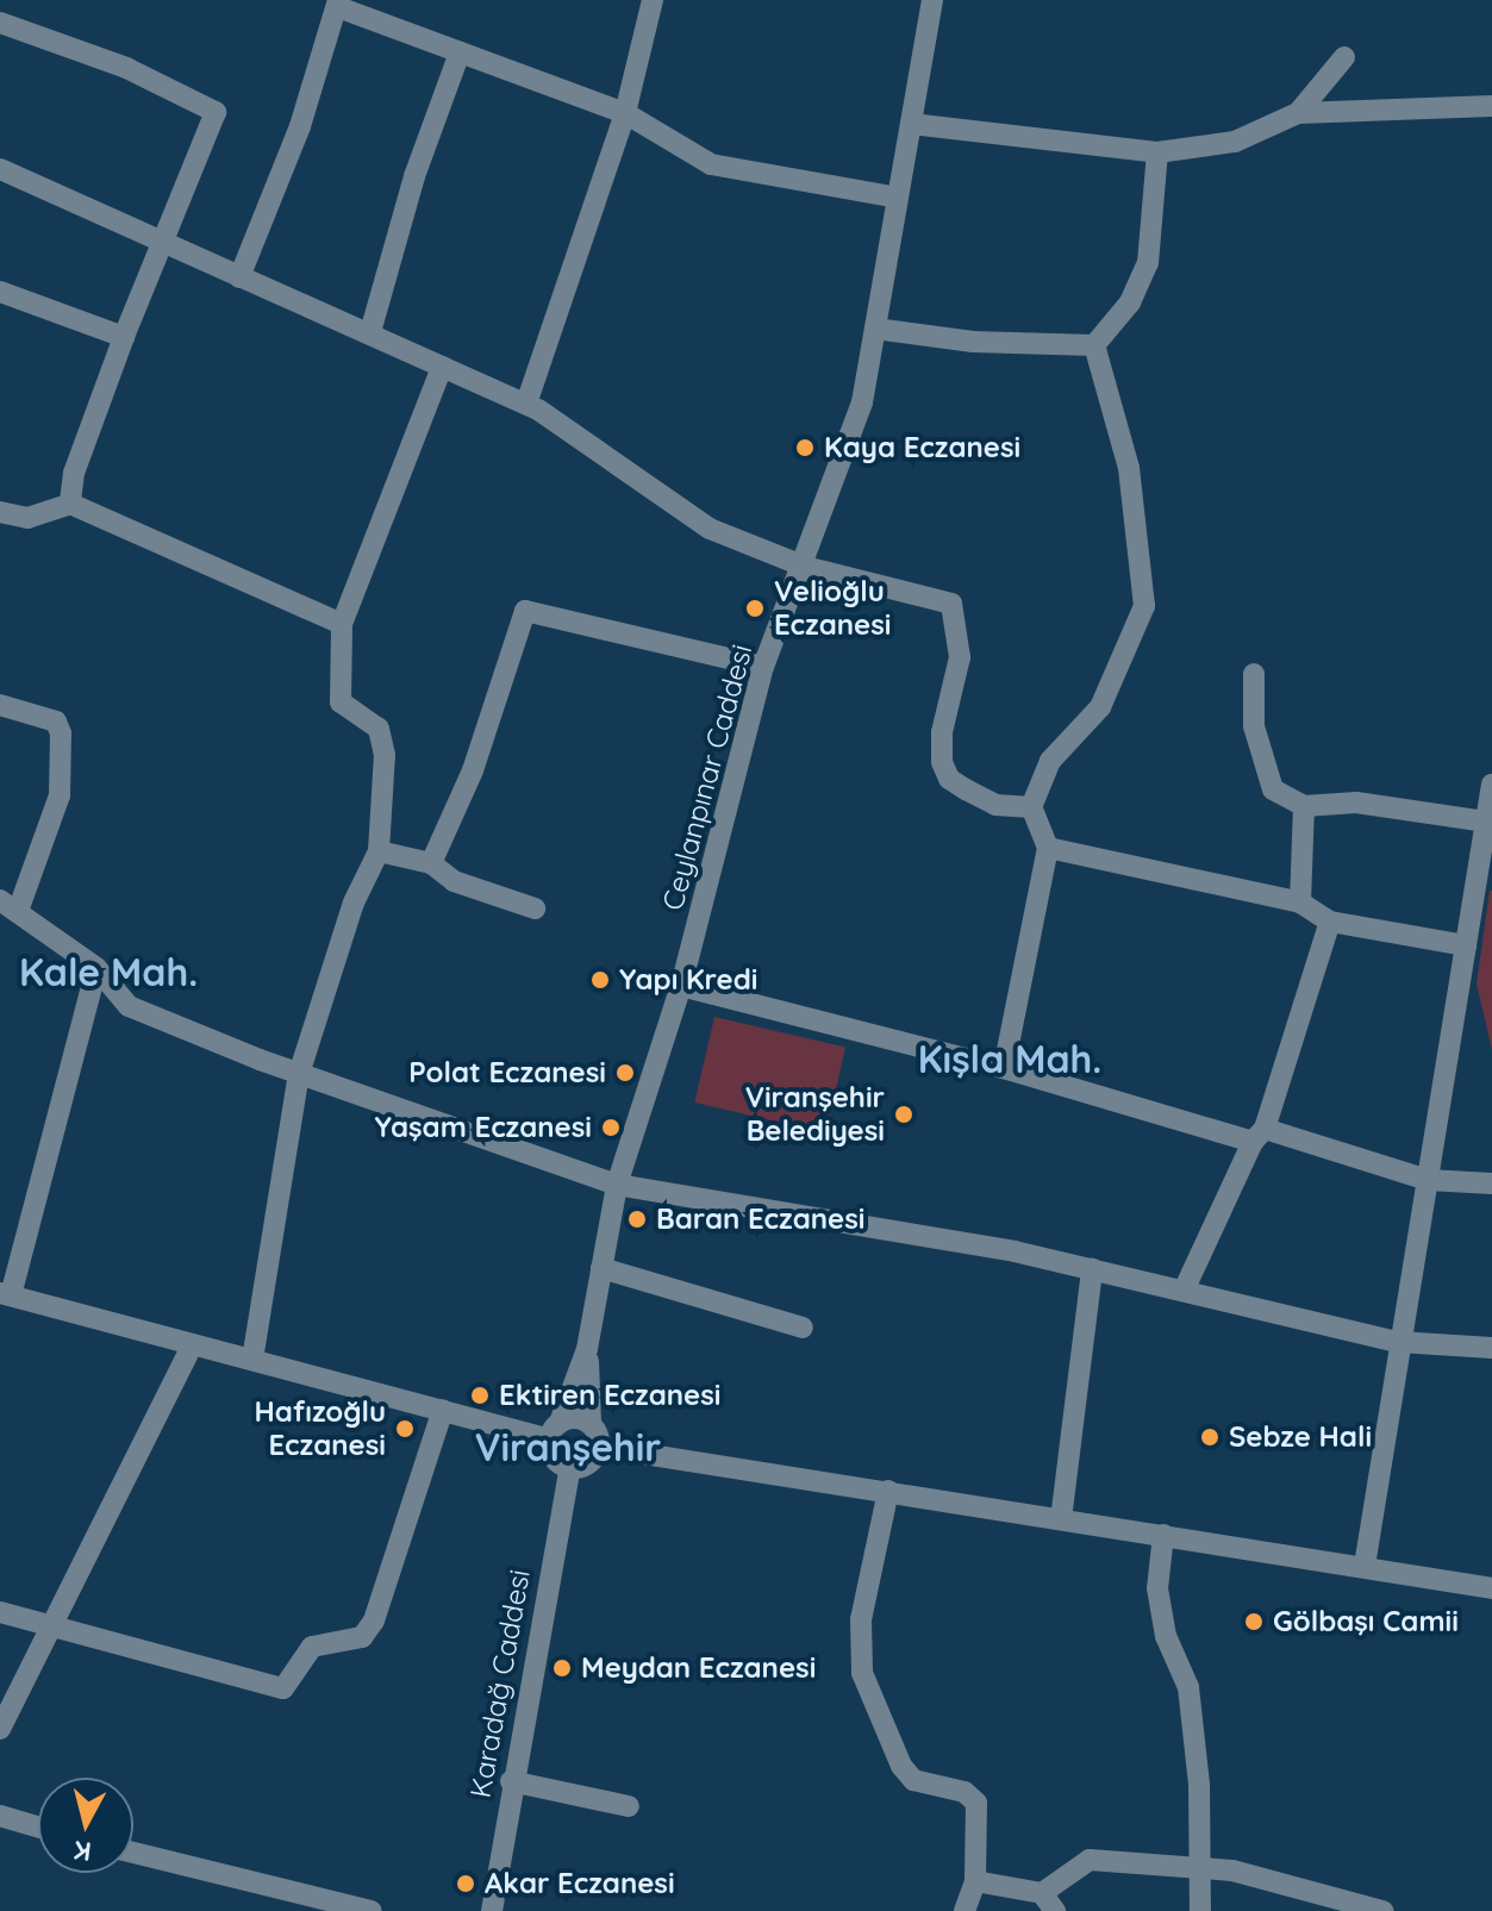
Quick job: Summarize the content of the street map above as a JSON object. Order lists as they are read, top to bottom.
{
  "streets": {
    "street": ["Ceylanpınar Caddesi", "Karadağ Caddesi"]
  },
  "districts": ["Kale Mah.", "Kışla Mah.", "Viranşehir"],
  "places": [
    "Kaya Eczanesi",
    "Velioğlu Eczanesi",
    "Yapı Kredi",
    "Polat Eczanesi",
    "Viranşehir Belediyesi",
    "Yaşam Eczanesi",
    "Baran Eczanesi",
    "Ektiren Eczanesi",
    "Hafızoğlu Eczanesi",
    "Sebze Hali",
    "Gölbaşı Camii",
    "Meydan Eczanesi",
    "Akar Eczanesi"
  ],
  "north": "bottom"
}
